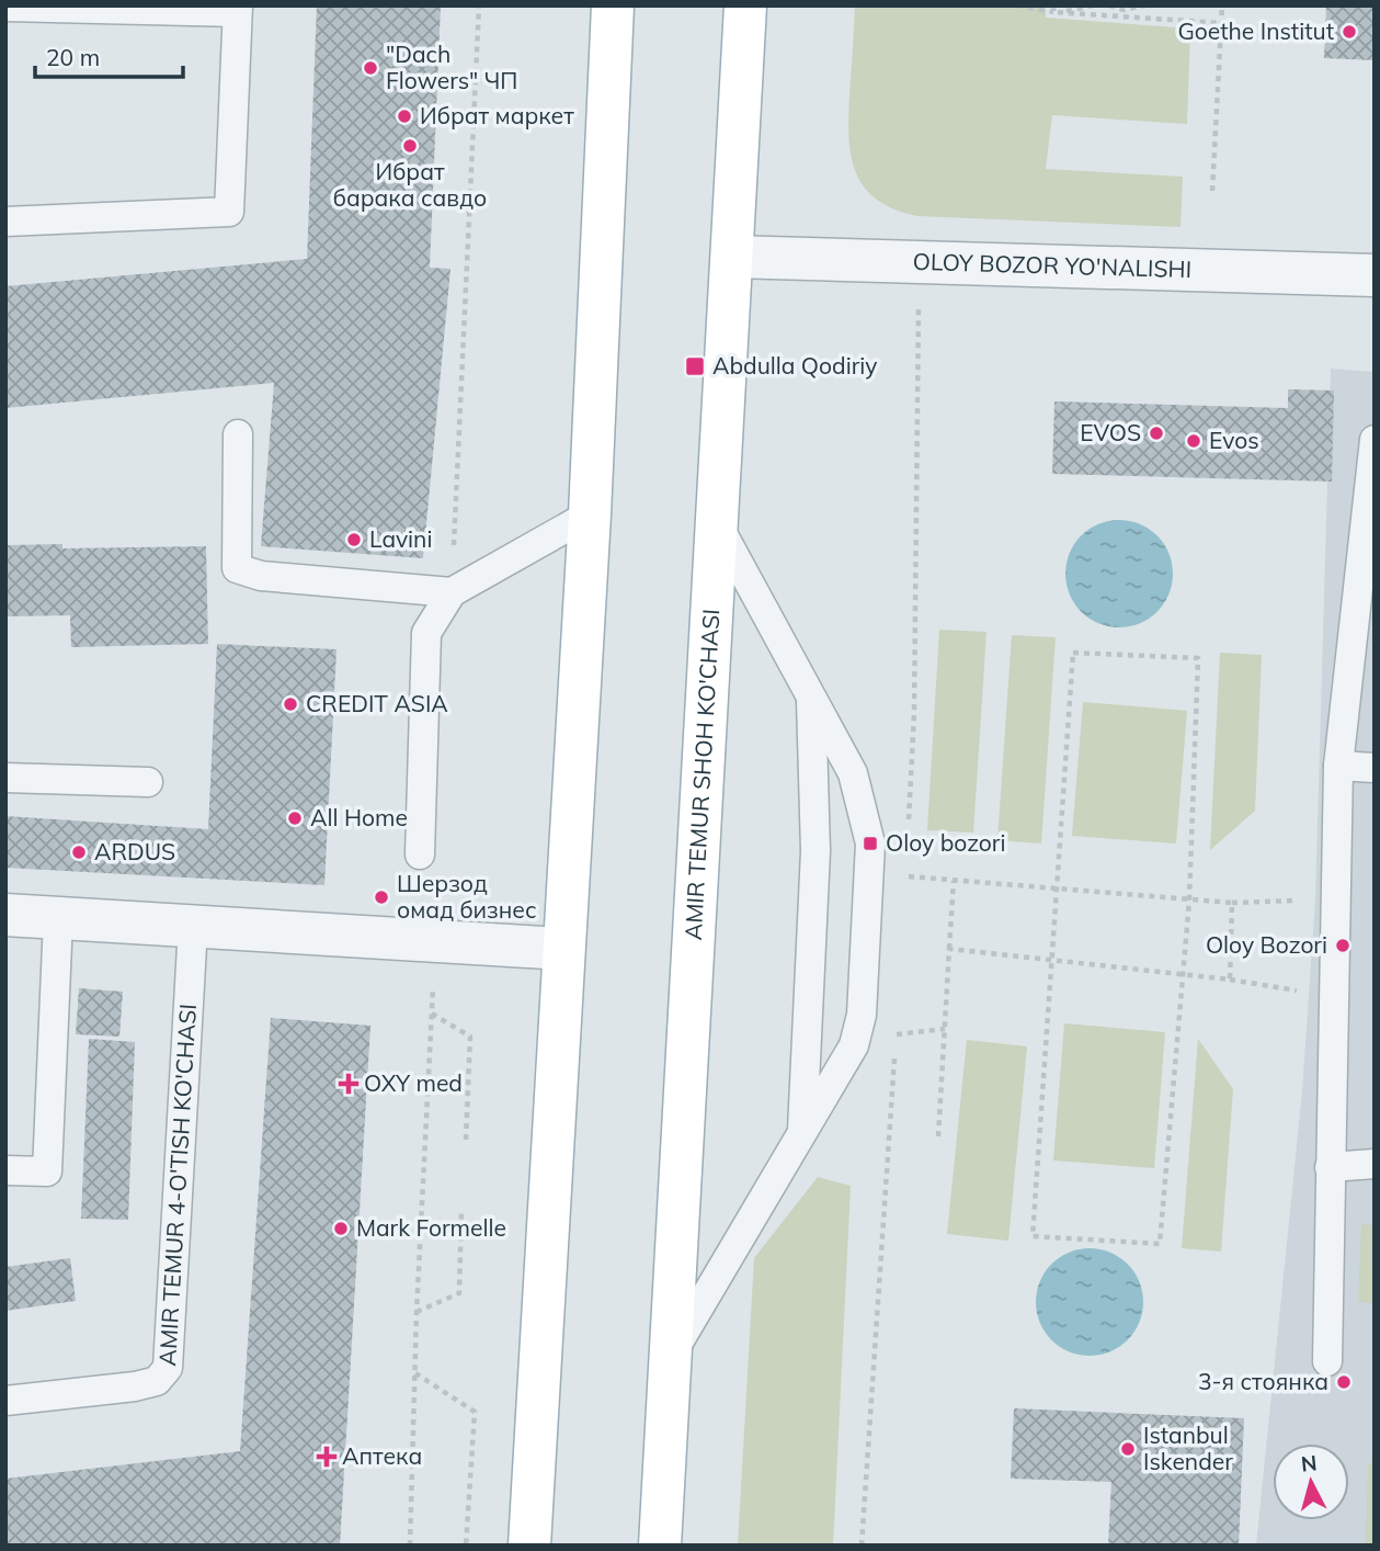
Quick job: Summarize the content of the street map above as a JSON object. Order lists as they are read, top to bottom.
{
  "streets": {
    "main road": ["AMIR TEMUR SHOH KO'CHASI"],
    "street": ["OLOY BOZOR YO'NALISHI"],
    "lane": ["AMIR TEMUR 4-O'TISH KO'CHASI"]
  },
  "crossings": [
    ["OLOY BOZOR YO'NALISHI", "AMIR TEMUR SHOH KO'CHASI"]
  ],
  "places": {
    "other": [
      "Goethe Institut",
      "\"Dach Flowers\" ЧП",
      "Ибрат маркет",
      "Ибрат барака савдо",
      "EVOS",
      "Evos",
      "Lavini",
      "CREDIT ASIA",
      "All Home",
      "ARDUS",
      "Шерзод омад бизнес",
      "Oloy Bozori",
      "Mark Formelle",
      "3-я стоянка",
      "Istanbul Iskender"
    ],
    "transit": ["Abdulla Qodiriy", "Oloy bozori"],
    "health": ["OXY med", "Аптека"]
  },
  "scale_bar": "20 m",
  "north": "top"
}
